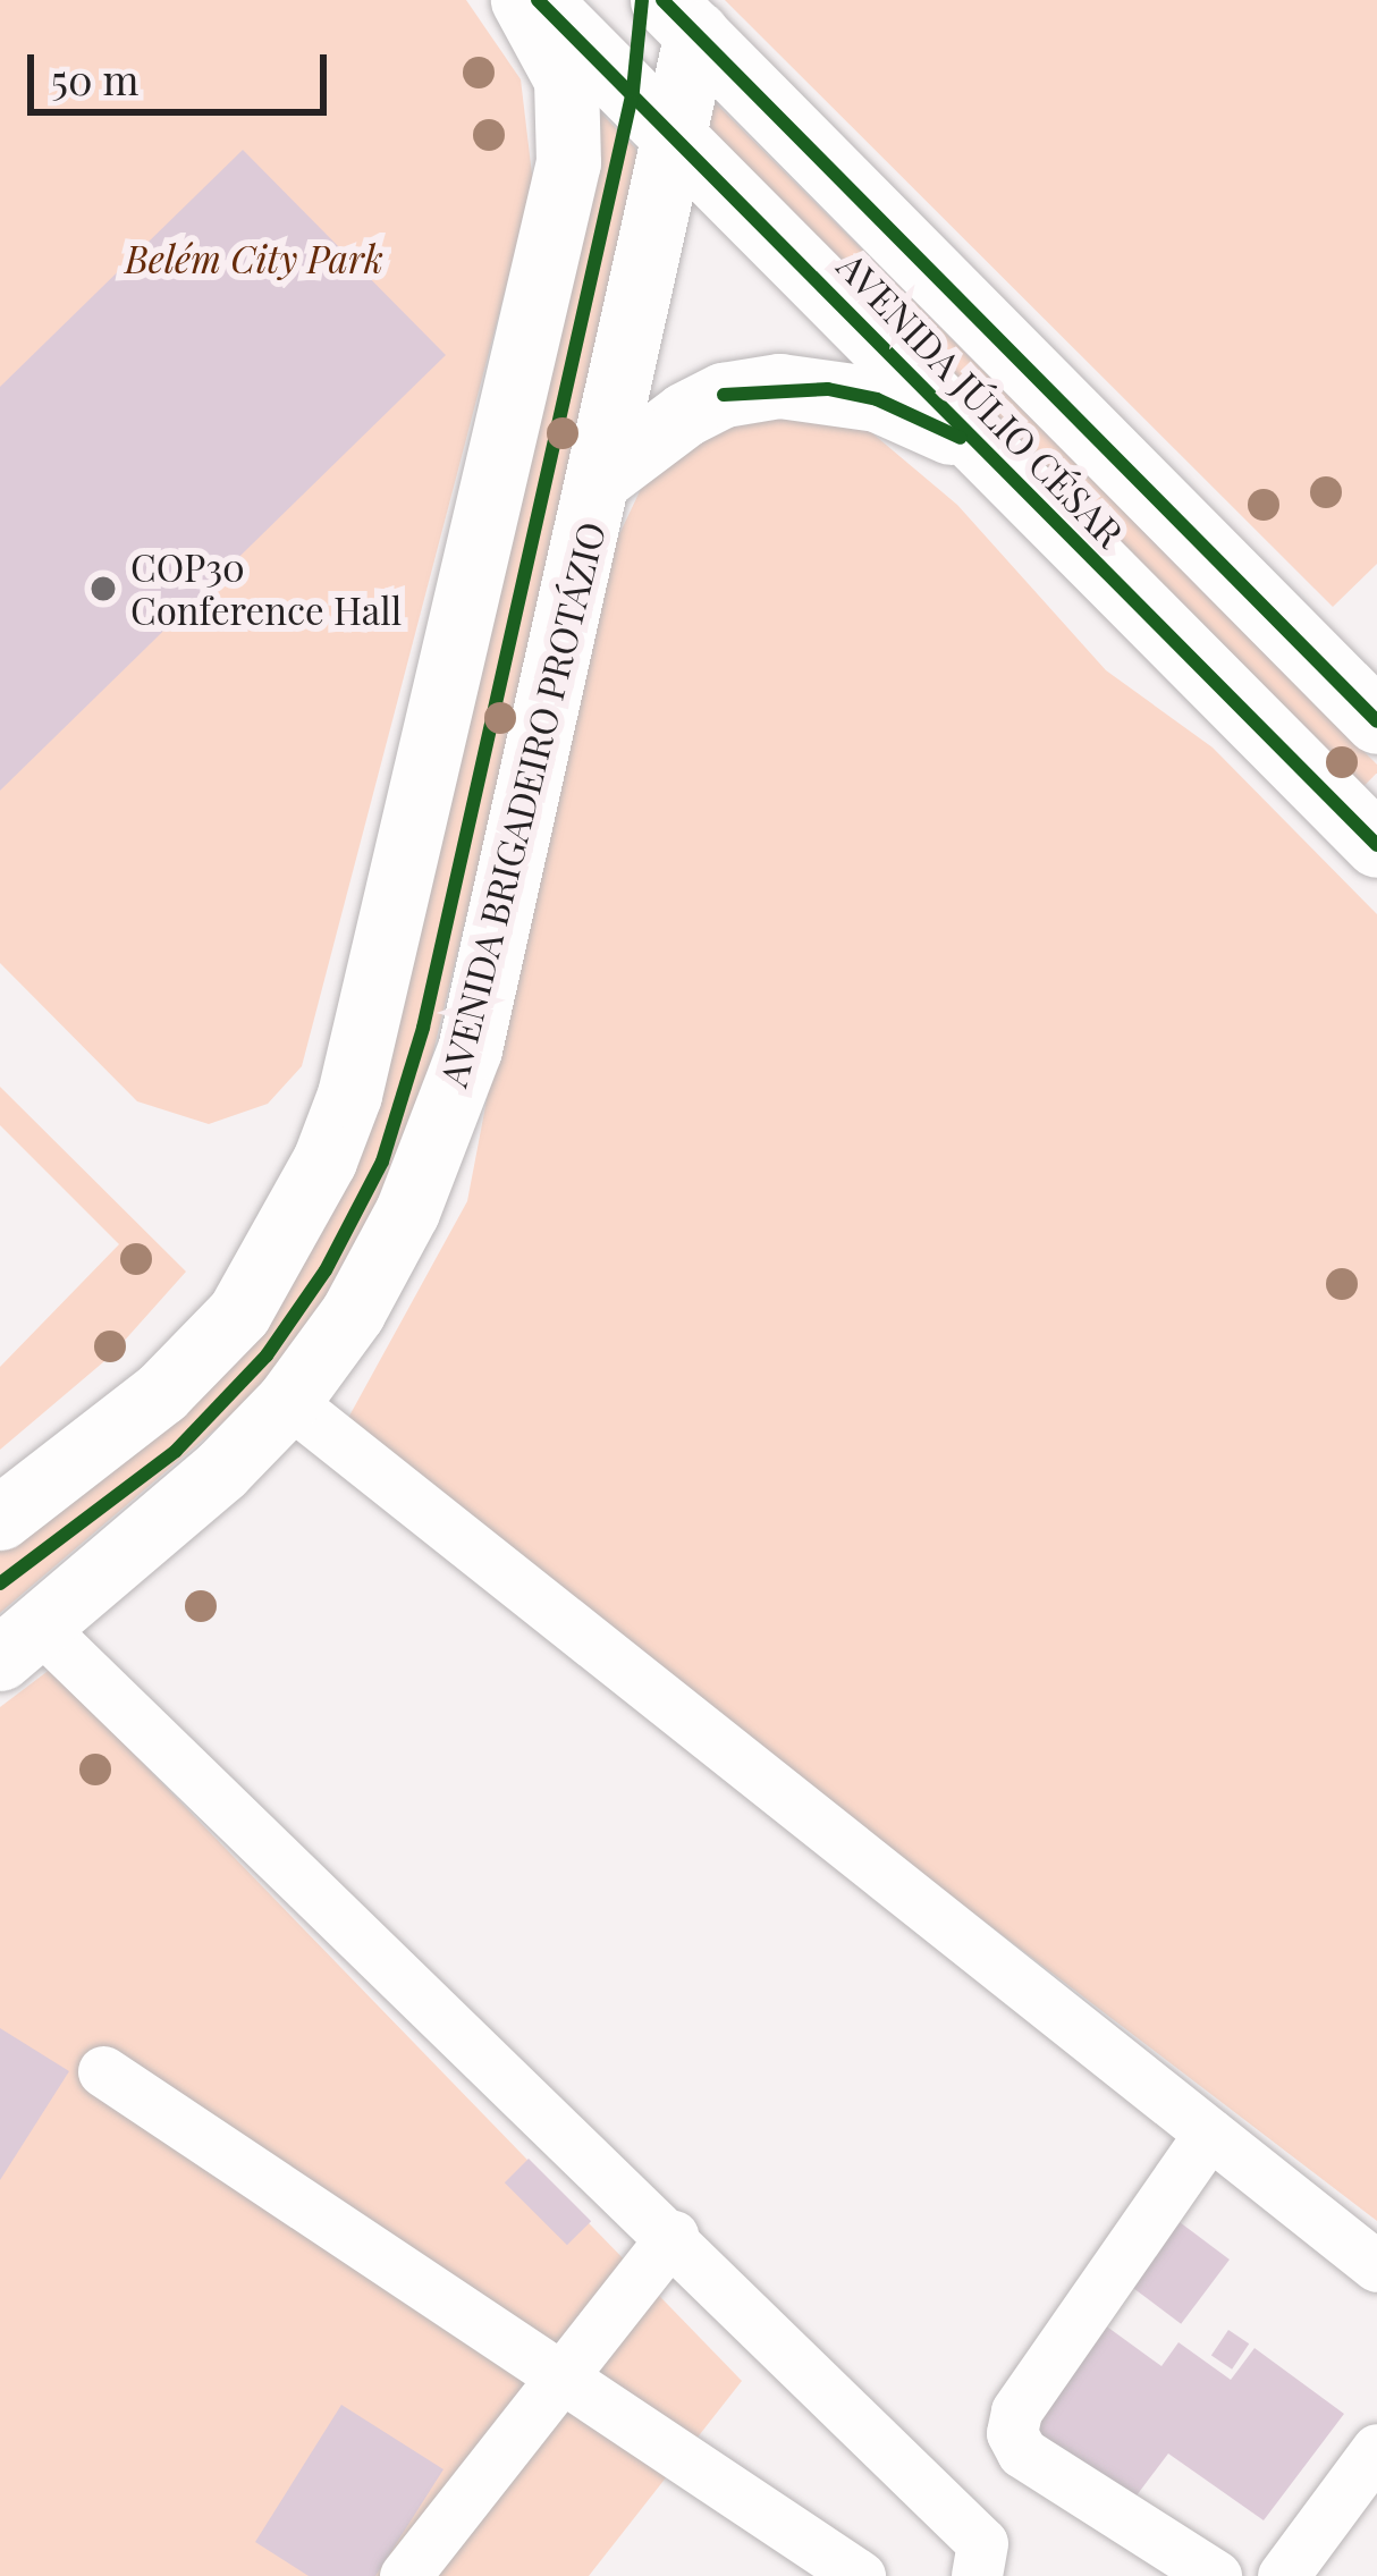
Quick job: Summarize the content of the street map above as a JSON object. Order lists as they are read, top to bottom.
{
  "streets": {
    "main road": ["AVENIDA JÚLIO CÉSAR", "AVENIDA BRIGADEIRO PROTÁZIO"]
  },
  "crossings": [
    ["AVENIDA JÚLIO CÉSAR", "AVENIDA BRIGADEIRO PROTÁZIO"]
  ],
  "parks": ["Belém City Park"],
  "places": ["COP30 Conference Hall"],
  "scale_bar": "50 m"
}
